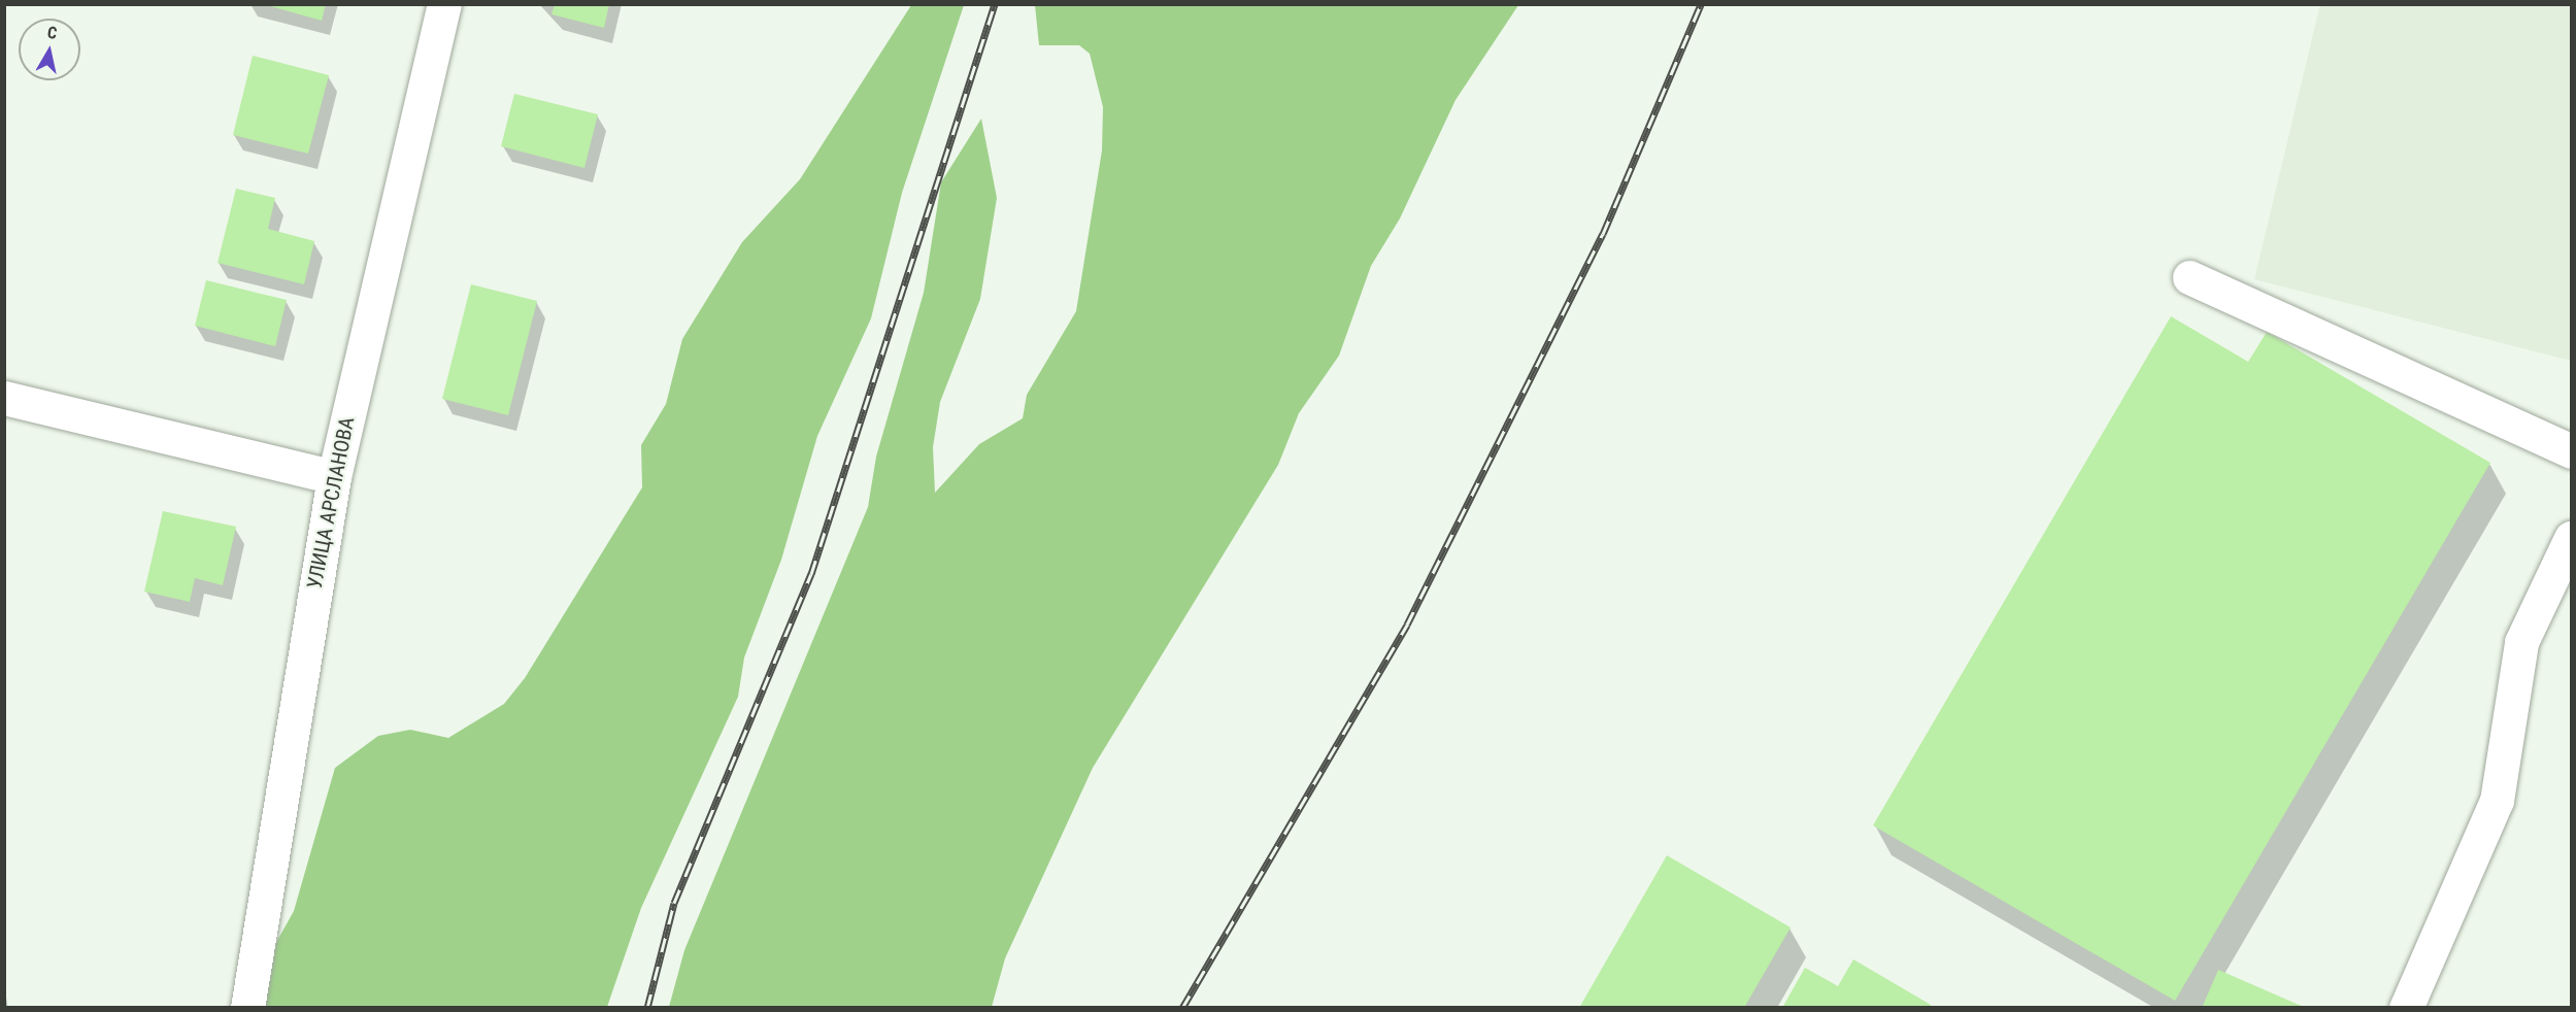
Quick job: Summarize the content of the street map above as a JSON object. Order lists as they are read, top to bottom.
{
  "streets": {
    "street": ["УЛИЦА АРСЛАНОВА"]
  },
  "north": "top"
}
